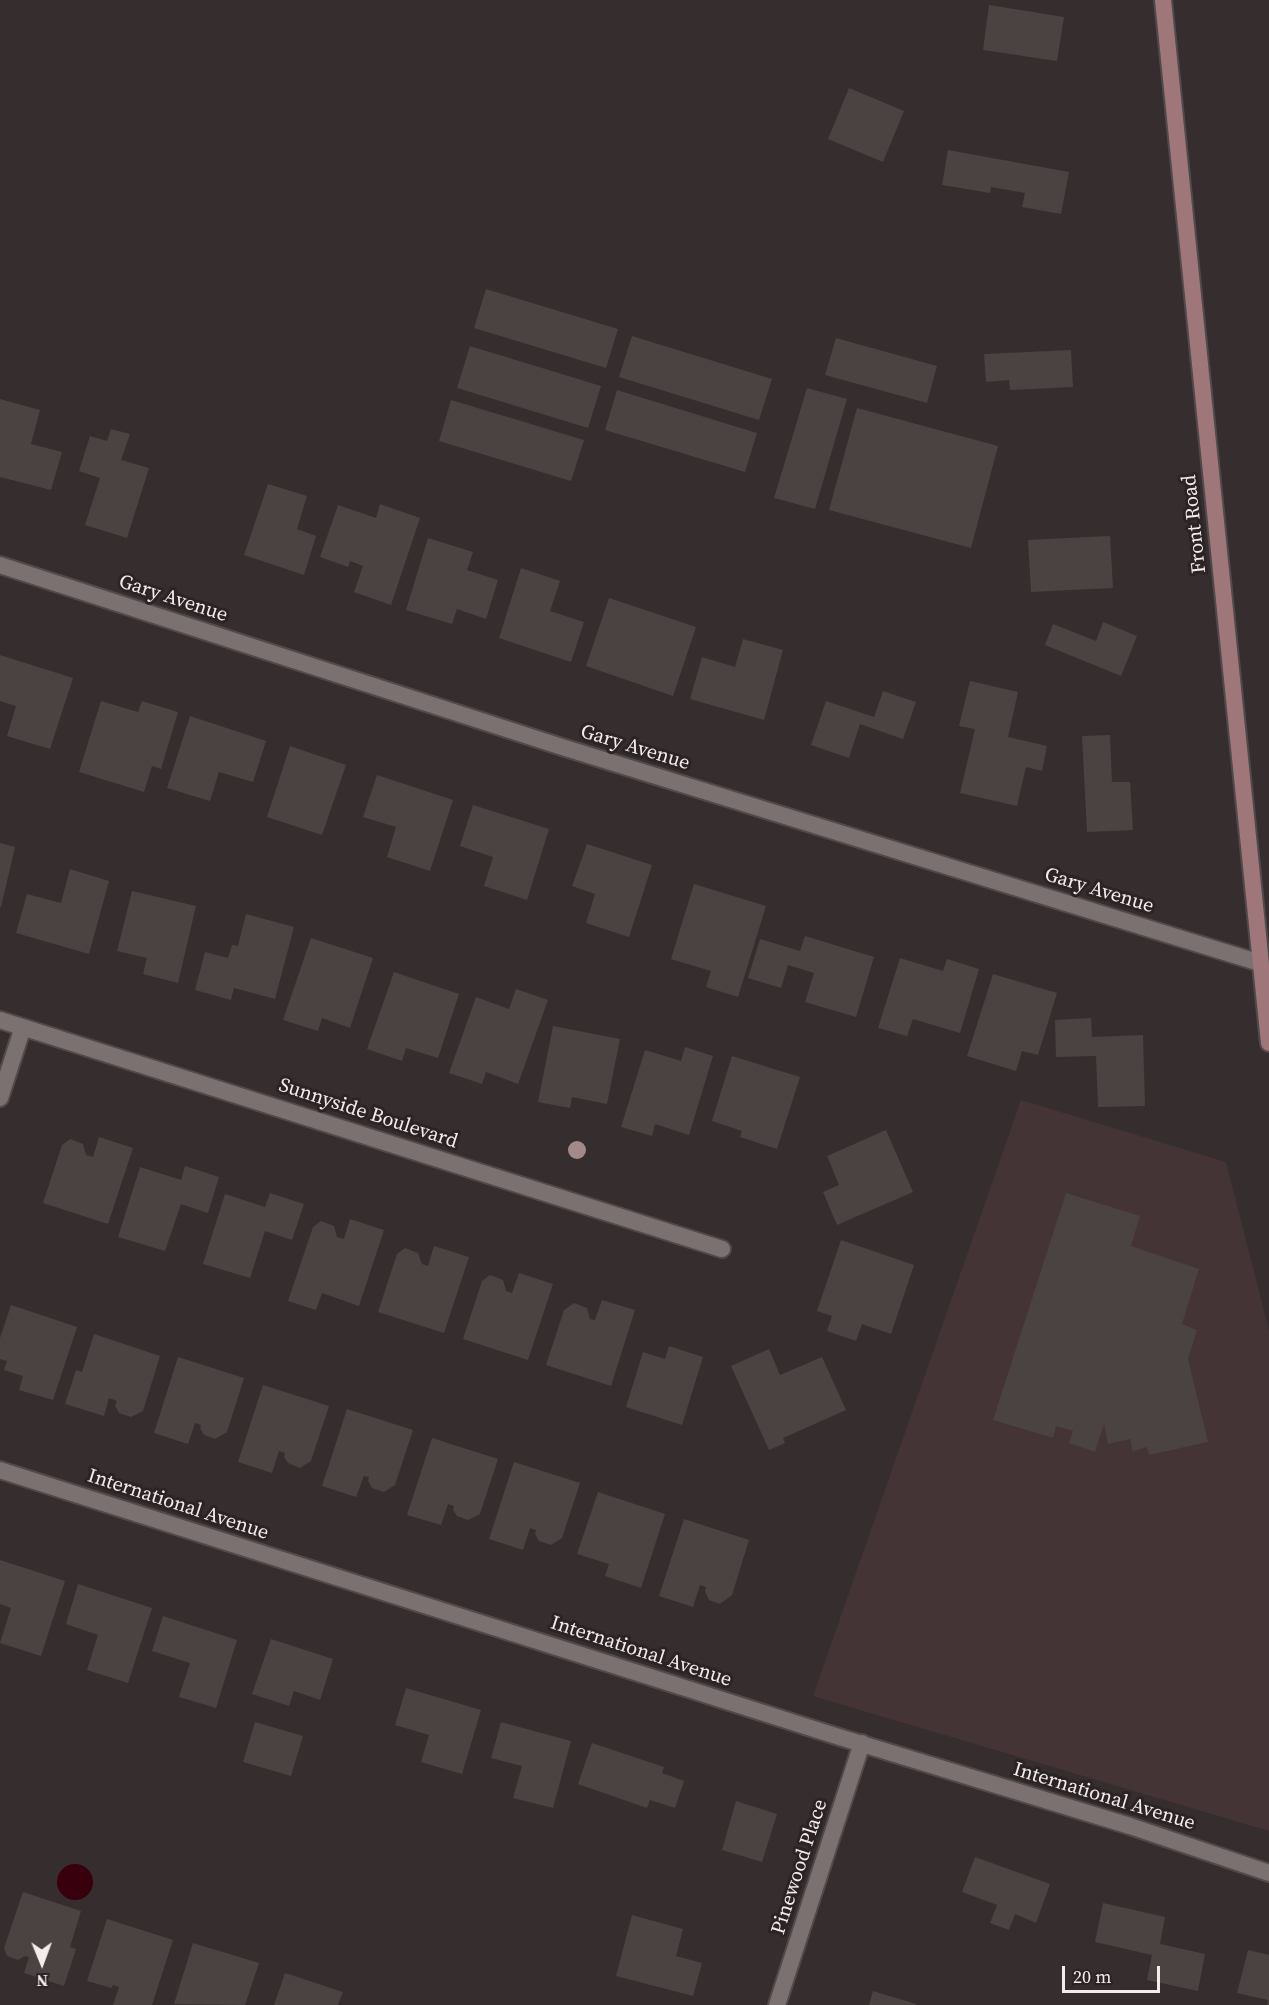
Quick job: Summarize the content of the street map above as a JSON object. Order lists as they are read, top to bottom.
{
  "streets": {
    "main road": ["Front Road"],
    "street": [
      "Gary Avenue",
      "Sunnyside Boulevard",
      "International Avenue",
      "Pinewood Place"
    ]
  },
  "crossings": [
    ["Front Road", "Gary Avenue"],
    ["International Avenue", "Pinewood Place"]
  ],
  "scale_bar": "20 m",
  "north": "bottom"
}
